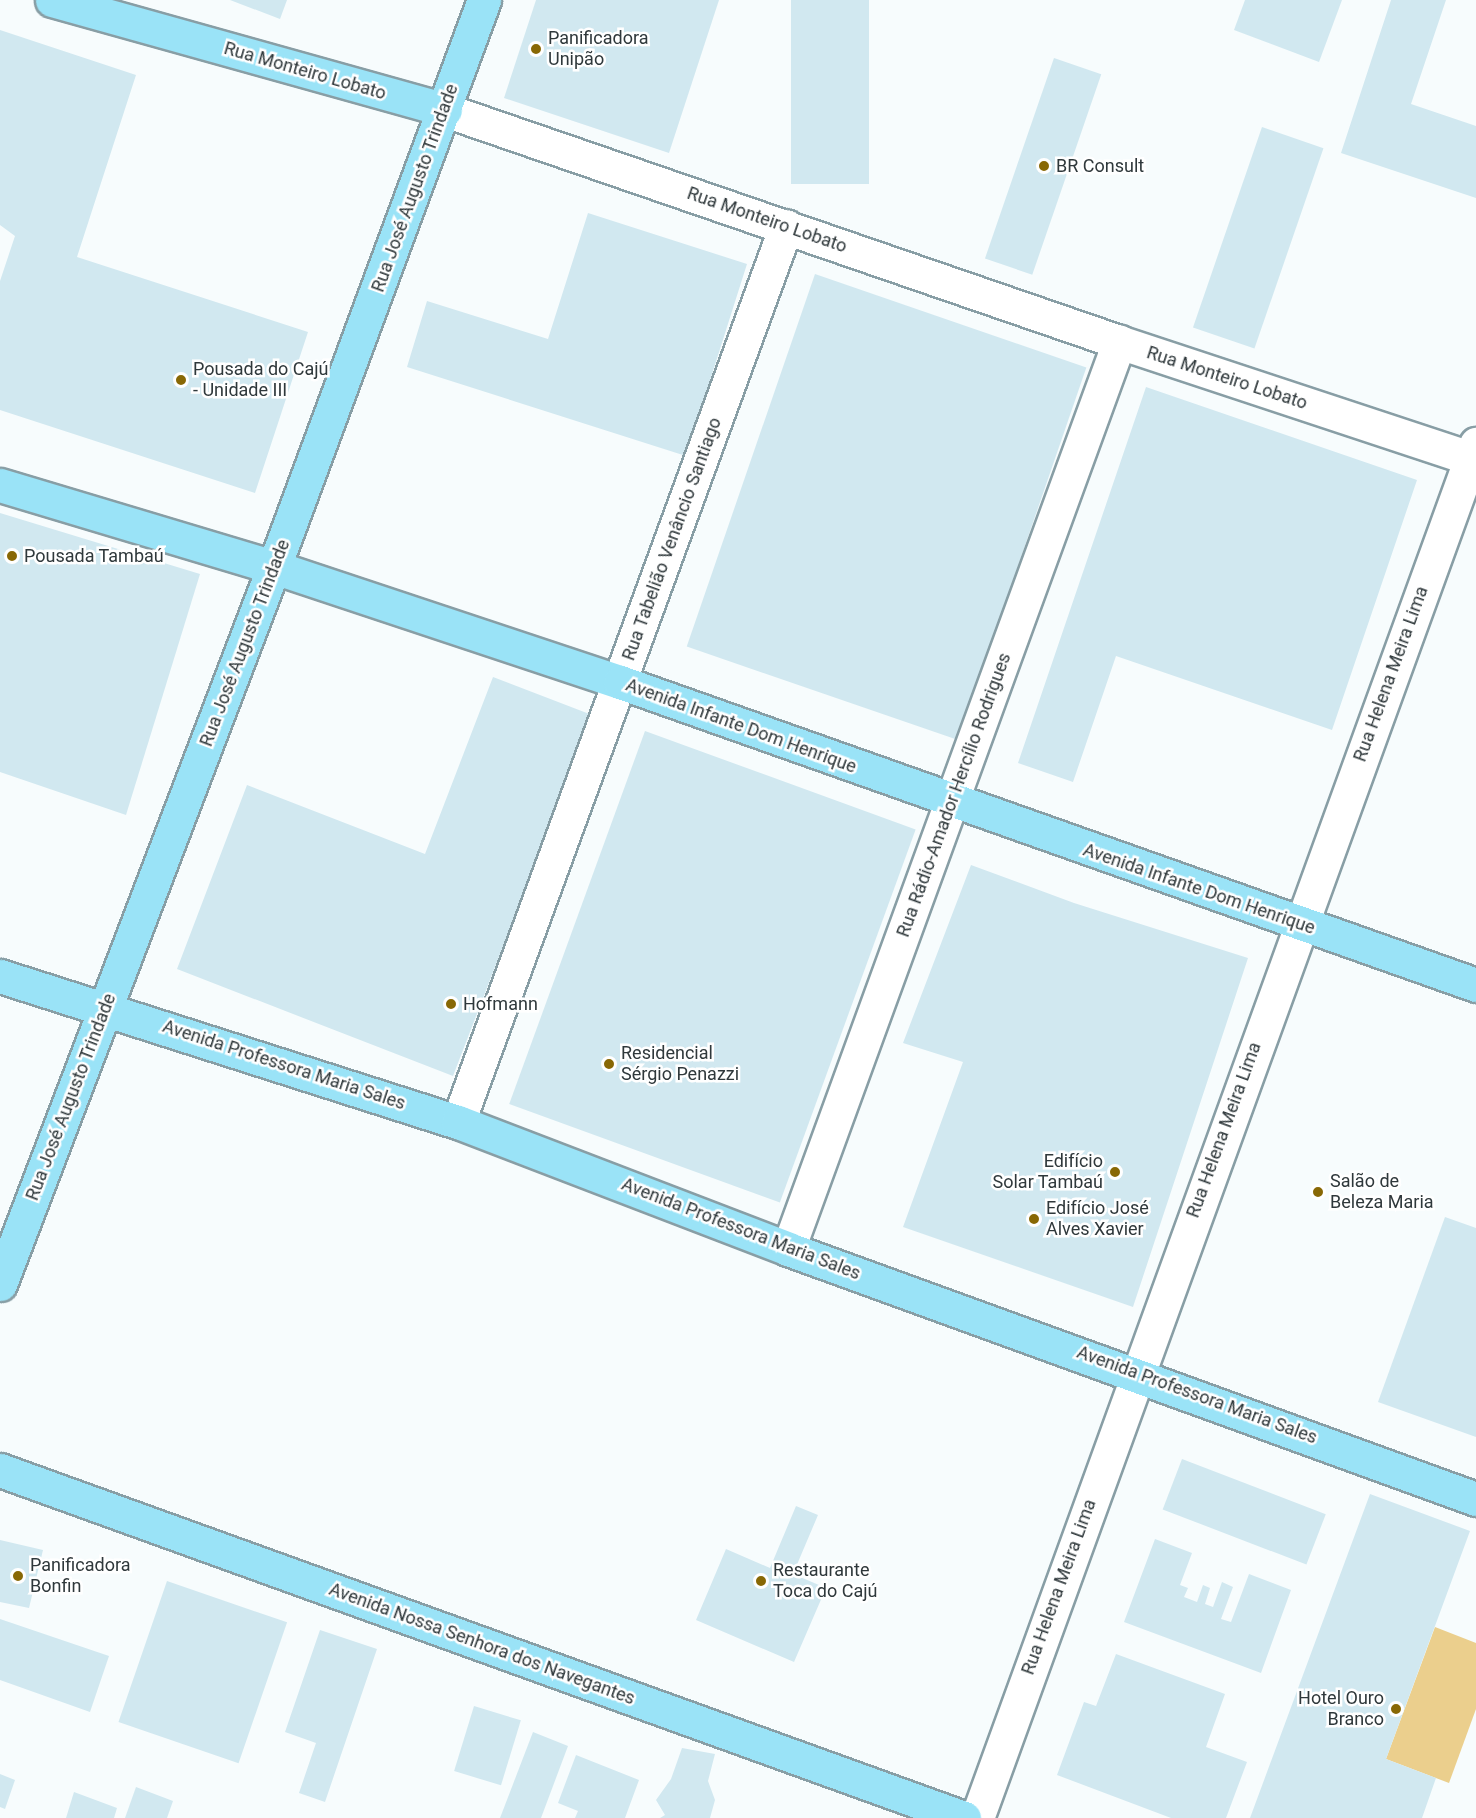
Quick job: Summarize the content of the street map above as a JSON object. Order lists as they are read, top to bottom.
{
  "streets": {
    "main road": [
      "Rua Monteiro Lobato",
      "Rua José Augusto Trindade",
      "Avenida Infante Dom Henrique",
      "Avenida Professora Maria Sales",
      "Avenida Nossa Senhora dos Navegantes"
    ],
    "street": ["Rua Tabelião Venâncio Santiago", "Rua Helena Meira Lima", "Rua Rádio-Amador Hercílio Rodrigues"]
  },
  "crossings": [
    ["Rua Monteiro Lobato", "Rua José Augusto Trindade"],
    ["Rua Monteiro Lobato", "Rua Tabelião Venâncio Santiago"],
    ["Rua Monteiro Lobato", "Rua Helena Meira Lima"],
    ["Rua Monteiro Lobato", "Rua Rádio-Amador Hercílio Rodrigues"],
    ["Rua José Augusto Trindade", "Avenida Infante Dom Henrique"],
    ["Rua José Augusto Trindade", "Avenida Professora Maria Sales"],
    ["Rua Tabelião Venâncio Santiago", "Avenida Infante Dom Henrique"],
    ["Rua Tabelião Venâncio Santiago", "Avenida Professora Maria Sales"],
    ["Rua Helena Meira Lima", "Avenida Infante Dom Henrique"],
    ["Rua Helena Meira Lima", "Avenida Professora Maria Sales"],
    ["Avenida Infante Dom Henrique", "Rua Rádio-Amador Hercílio Rodrigues"],
    ["Rua Rádio-Amador Hercílio Rodrigues", "Avenida Professora Maria Sales"]
  ],
  "places": [
    "Panificadora Unipão",
    "BR Consult",
    "Pousada do Cajú - Unidade III",
    "Pousada Tambaú",
    "Hofmann",
    "Residencial Sérgio Penazzi",
    "Edifício Solar Tambaú",
    "Salão de Beleza Maria",
    "Edifício José Alves Xavier",
    "Panificadora Bonfin",
    "Restaurante Toca do Cajú",
    "Hotel Ouro Branco"
  ]
}
